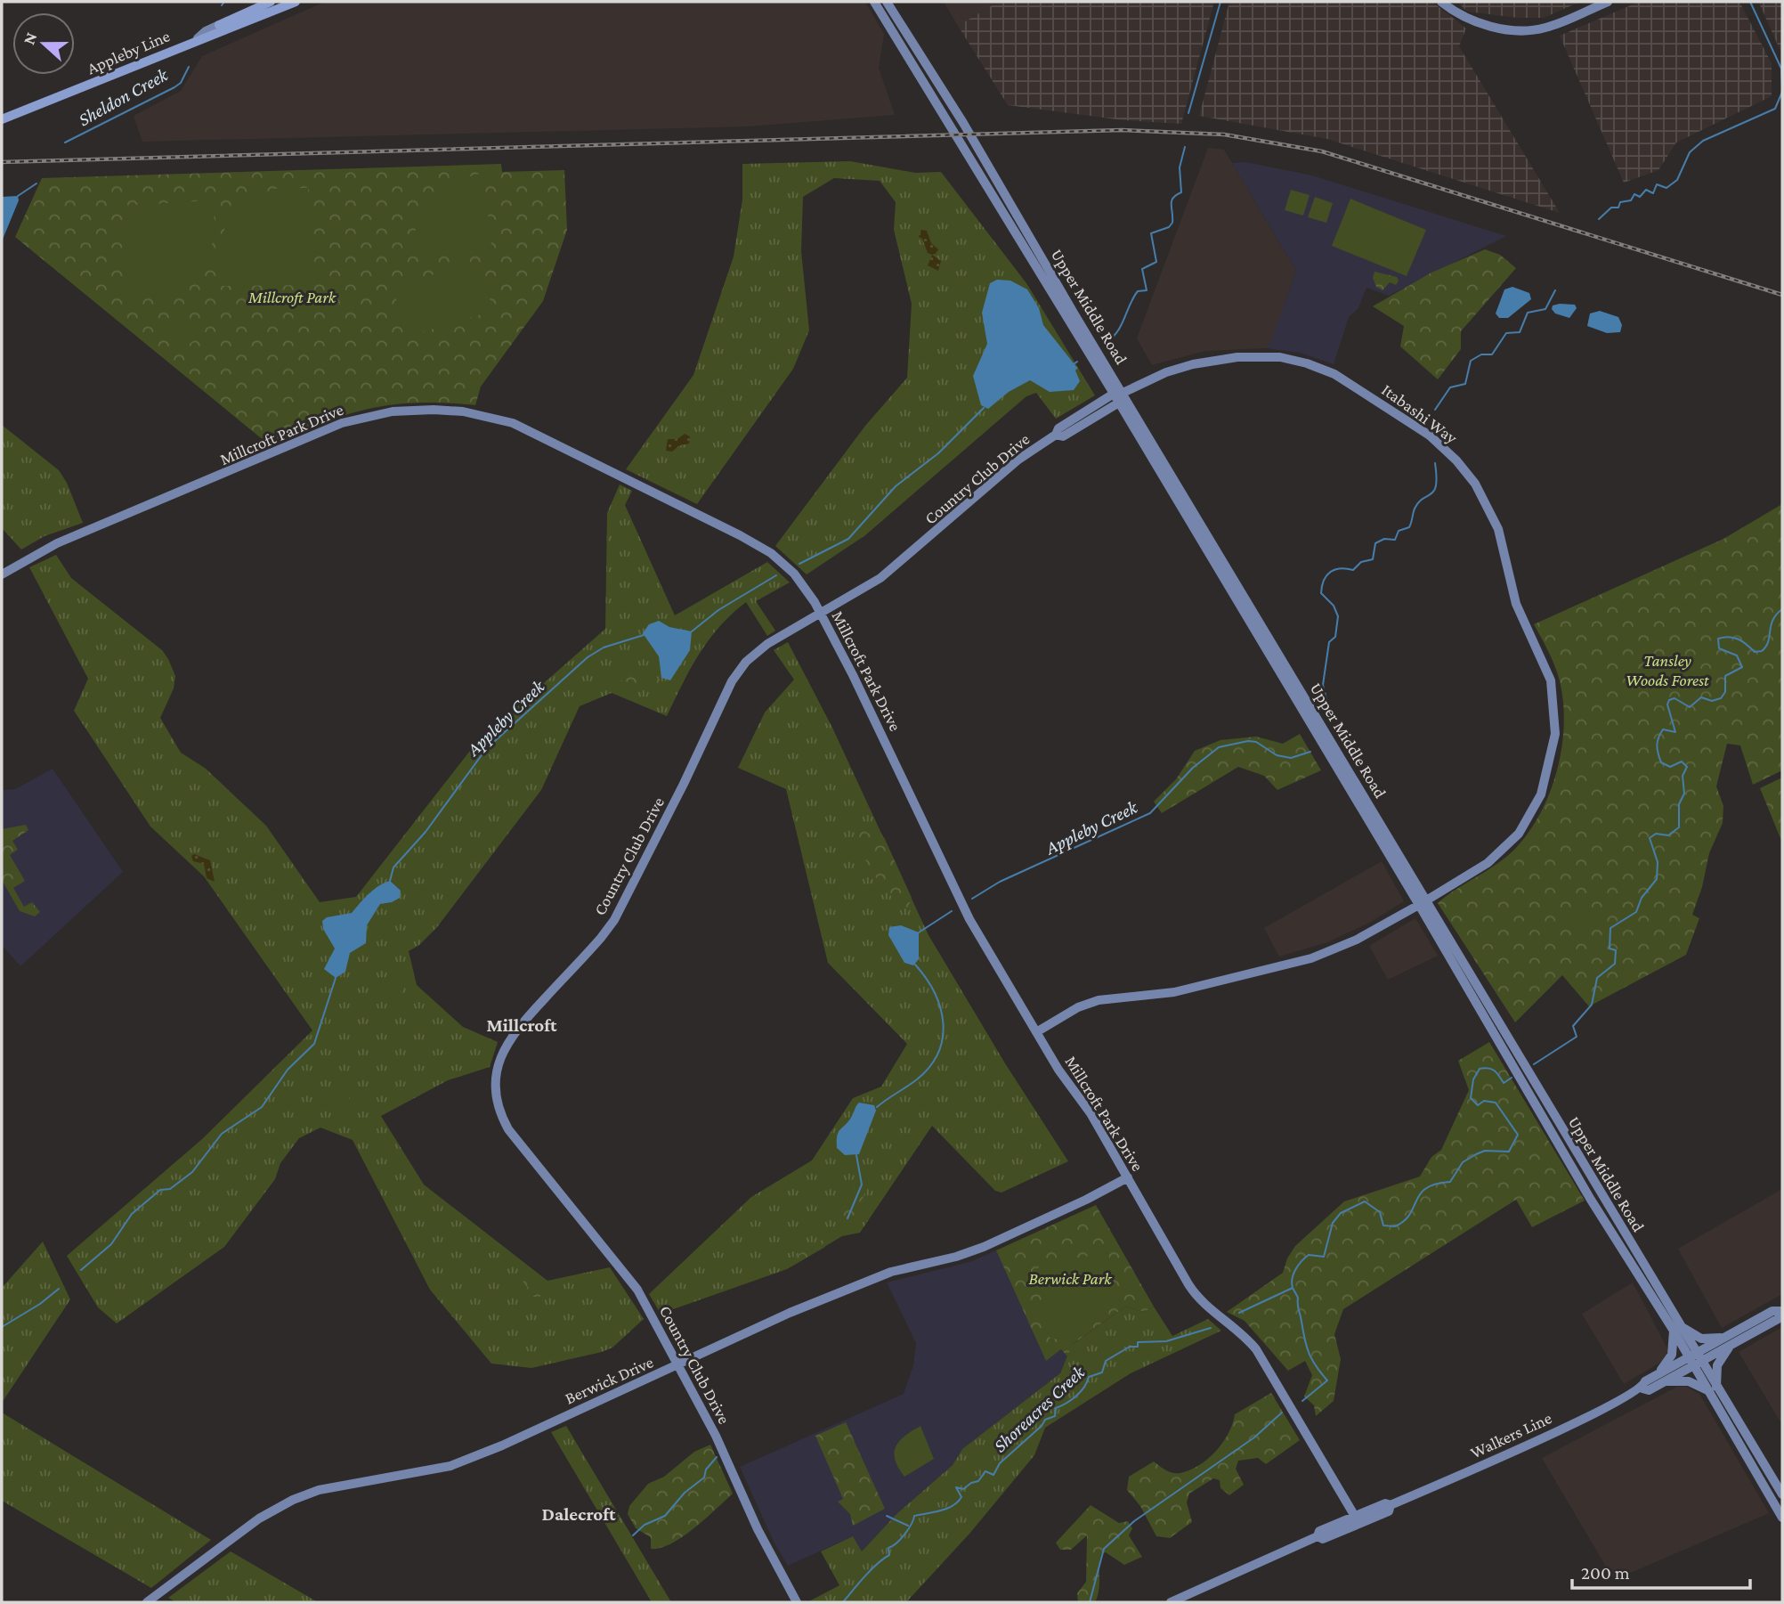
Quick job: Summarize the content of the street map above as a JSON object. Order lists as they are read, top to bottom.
{
  "streets": {
    "main road": ["Appleby Line"],
    "street": [
      "Upper Middle Road",
      "Itabashi Way",
      "Millcroft Park Drive",
      "Country Club Drive",
      "Berwick Drive",
      "Walkers Line"
    ]
  },
  "crossings": [
    ["Upper Middle Road", "Itabashi Way"],
    ["Upper Middle Road", "Country Club Drive"],
    ["Upper Middle Road", "Walkers Line"],
    ["Itabashi Way", "Millcroft Park Drive"],
    ["Itabashi Way", "Country Club Drive"],
    ["Millcroft Park Drive", "Country Club Drive"],
    ["Millcroft Park Drive", "Berwick Drive"],
    ["Millcroft Park Drive", "Walkers Line"],
    ["Country Club Drive", "Berwick Drive"]
  ],
  "districts": ["Millcroft", "Dalecroft"],
  "water": ["Sheldon Creek", "Appleby Creek", "Shoreacres Creek"],
  "parks": ["Millcroft Park", "Tansley Woods Forest", "Berwick Park"],
  "scale_bar": "200 m",
  "north": "left"
}
